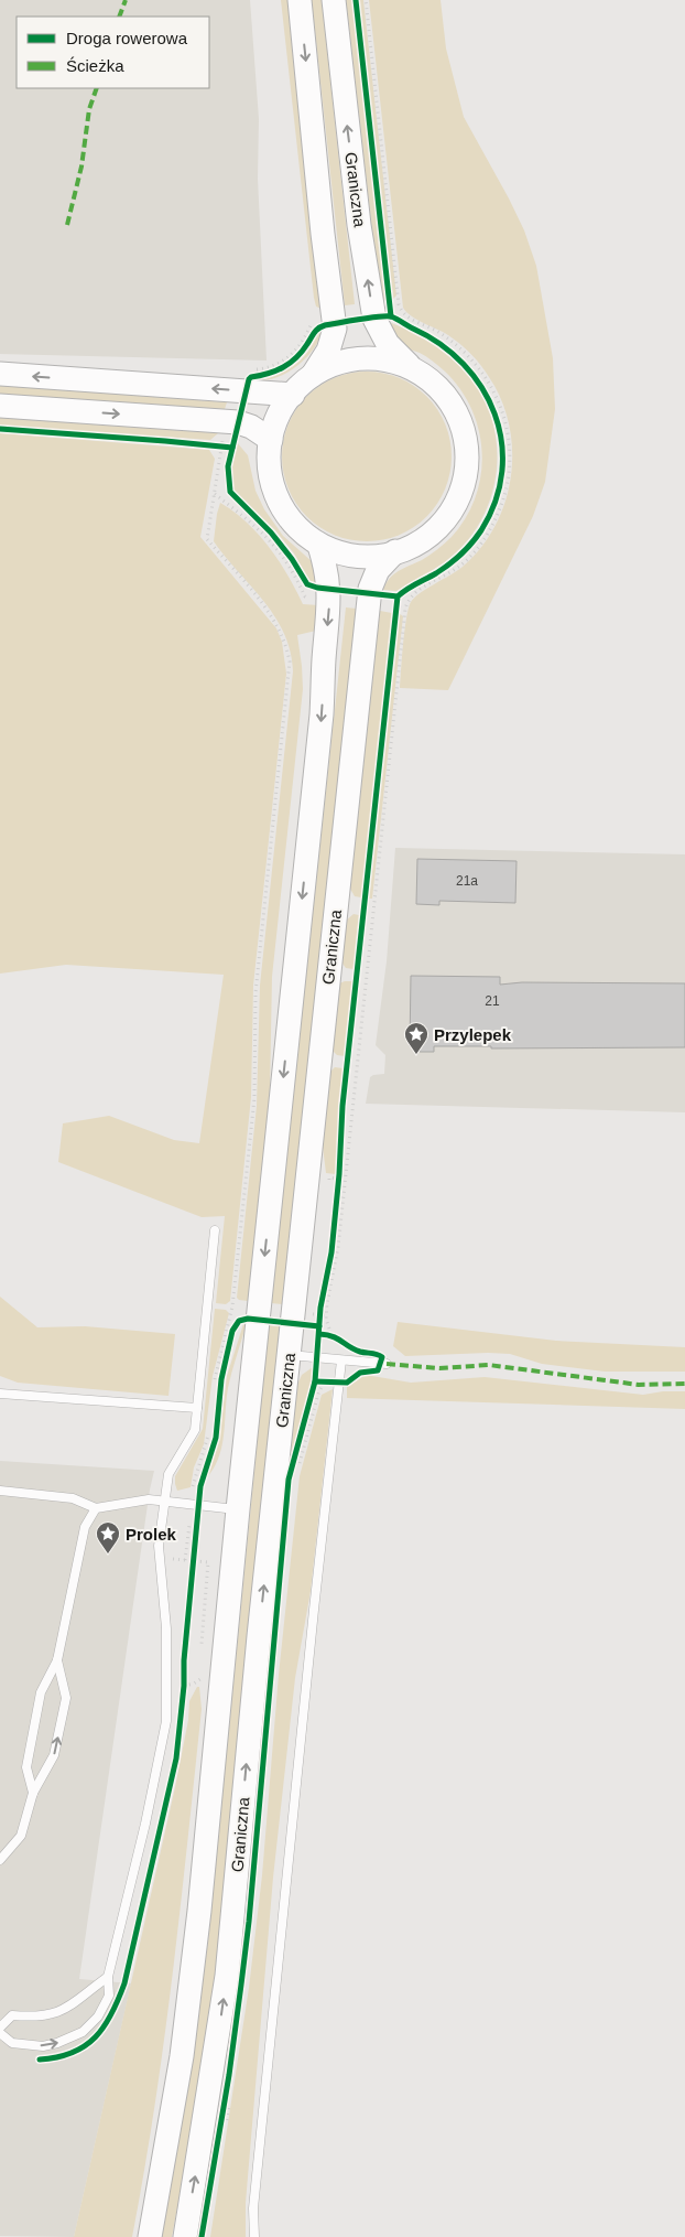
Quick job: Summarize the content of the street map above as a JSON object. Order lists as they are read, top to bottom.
{
  "streets": {
    "main road": ["Graniczna"]
  },
  "places": {
    "place": ["Przylepek", "Prolek"]
  },
  "house_numbers": ["21a", "21"],
  "legend": ["Droga rowerowa", "Ścieżka"]
}
